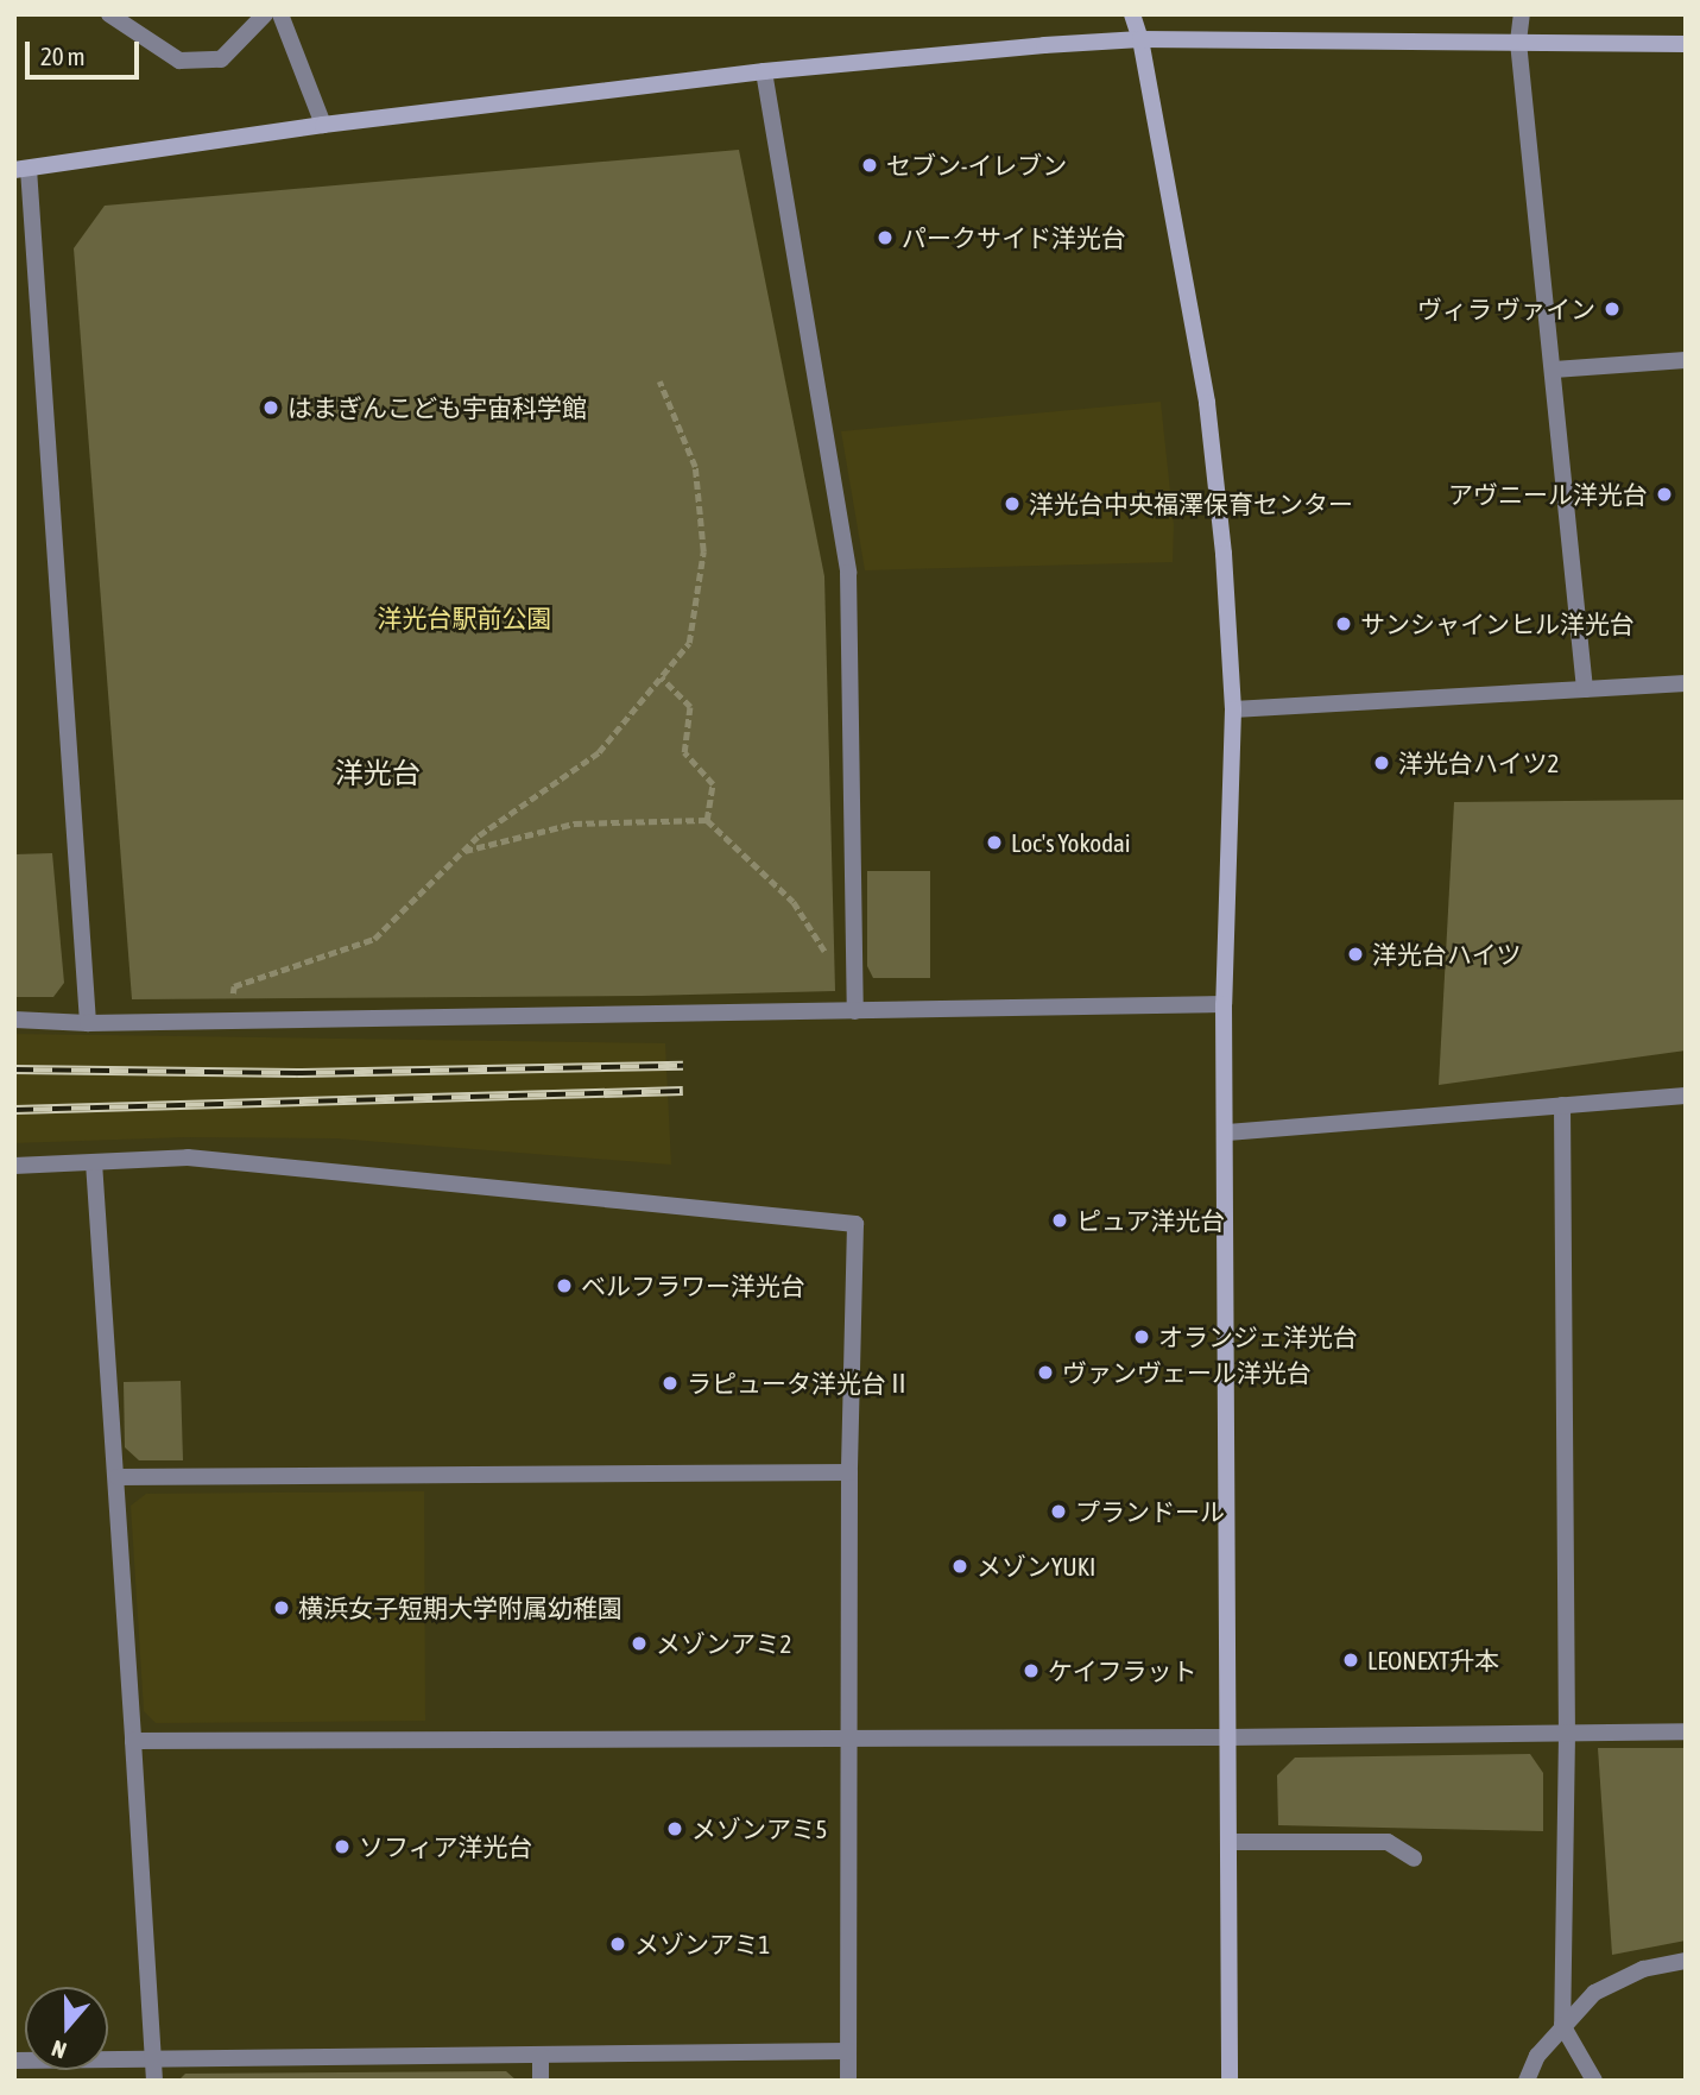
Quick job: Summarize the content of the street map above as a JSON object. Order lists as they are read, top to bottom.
{
  "districts": ["洋光台"],
  "parks": ["洋光台駅前公園"],
  "places": [
    "セブン-イレブン",
    "パークサイド洋光台",
    "ヴィラ ヴァイン",
    "はまぎんこども宇宙科学館",
    "アヴニール洋光台",
    "洋光台中央福澤保育センター",
    "サンシャインヒル洋光台",
    "洋光台ハイツ2",
    "Loc's Yokodai",
    "洋光台ハイツ",
    "ピュア洋光台",
    "ベルフラワー洋光台",
    "オランジェ洋光台",
    "ヴァンヴェール洋光台",
    "ラピュータ洋光台Ⅱ",
    "プランドール",
    "メゾンYUKI",
    "横浜女子短期大学附属幼稚園",
    "メゾンアミ2",
    "LEONEXT升本",
    "ケイフラット",
    "メゾンアミ5",
    "ソフィア洋光台",
    "メゾンアミ1"
  ],
  "scale_bar": "20 m",
  "north": "bottom"
}
